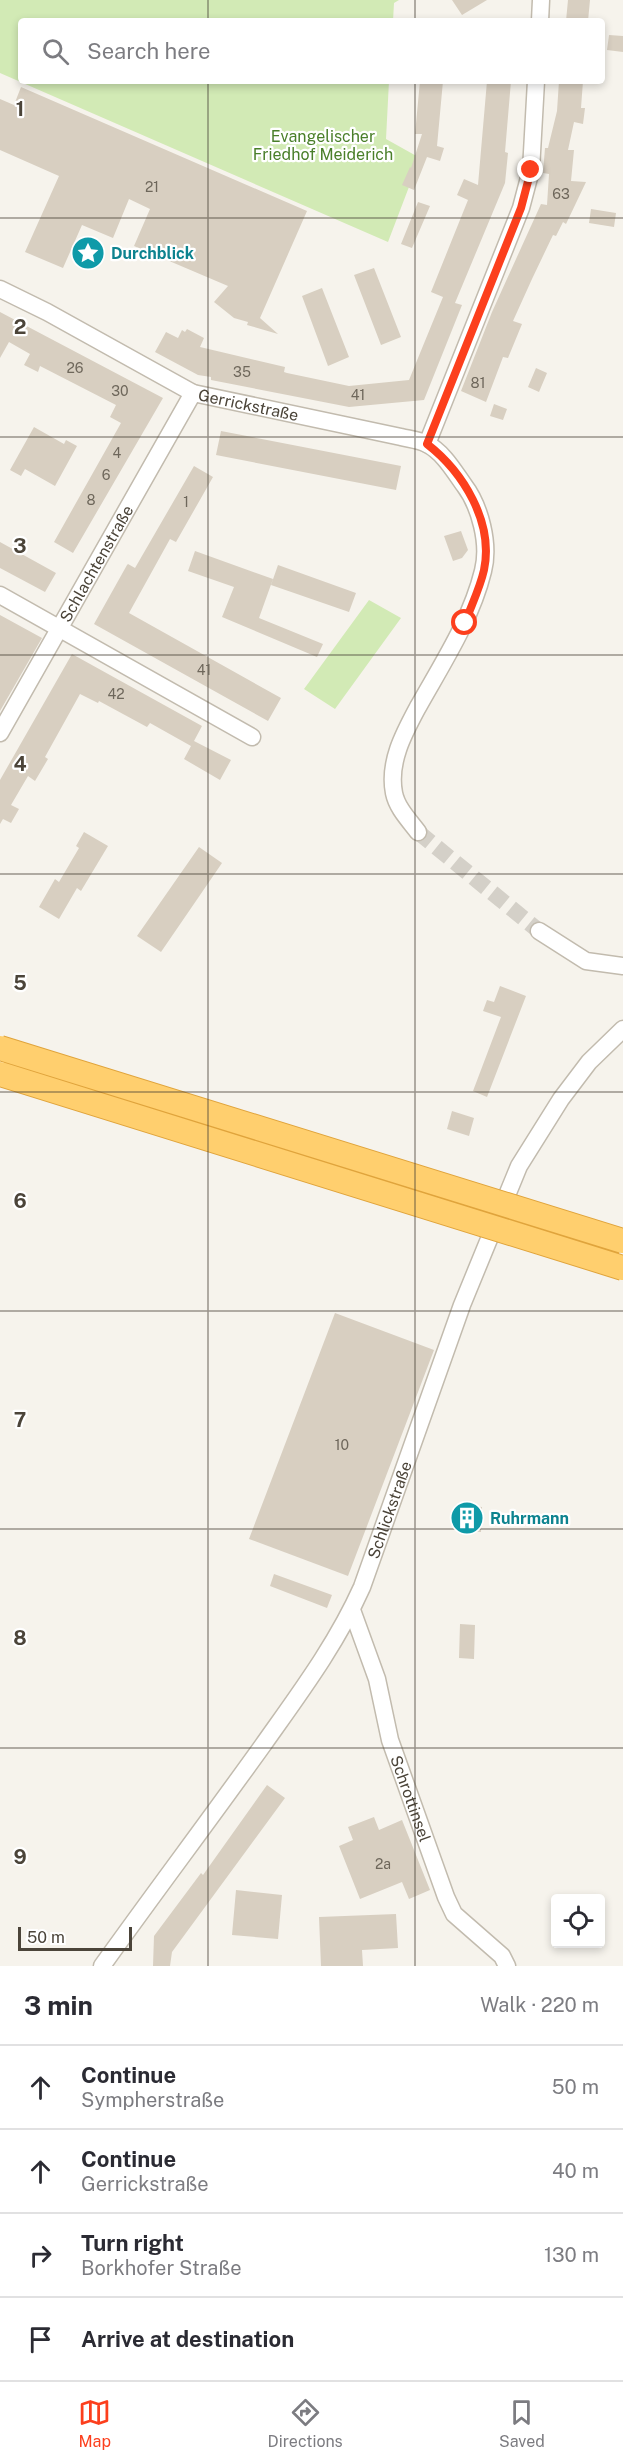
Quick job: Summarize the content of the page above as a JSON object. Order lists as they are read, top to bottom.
{
  "streets": {
    "street": [
      "Gerrickstraße",
      "Schlachtenstraße",
      "Schlickstraße",
      "Schrottinsel"
    ]
  },
  "crossings": [
    ["Gerrickstraße", "Schlachtenstraße"],
    ["Schlickstraße", "Schrottinsel"]
  ],
  "parks": ["Evangelischer Friedhof Meiderich"],
  "places": {
    "place": ["Durchblick"],
    "building": ["Ruhrmann"]
  },
  "house_numbers": [
    "21",
    "63",
    "26",
    "35",
    "81",
    "30",
    "41",
    "4",
    "6",
    "8",
    "1",
    "41",
    "42",
    "10",
    "2a"
  ],
  "scale_bar": "50 m",
  "page": {
    "search": "Search here",
    "scale": "50 m",
    "heading": ["3 min", "Walk · 220 m"],
    "list": [
      ["Continue", "Sympherstraße", "50 m"],
      ["Continue", "Gerrickstraße", "40 m"],
      ["Turn right", "Borkhofer Straße", "130 m"],
      "Arrive at destination"
    ],
    "nav": ["Map", "Directions", "Saved"]
  },
  "grid": {
    "rows": [
      "1",
      "2",
      "3",
      "4",
      "5",
      "6",
      "7",
      "8",
      "9"
    ]
  }
}
